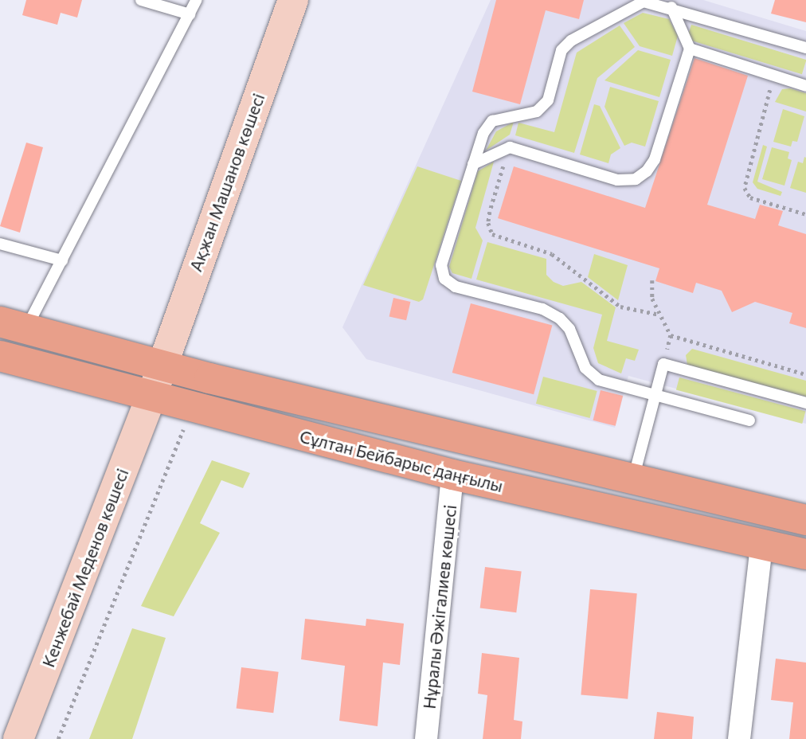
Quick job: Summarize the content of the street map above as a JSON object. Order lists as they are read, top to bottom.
{
  "streets": {
    "main road": ["Сұлтан Бейбарыс даңғылы"],
    "street": ["Ақжан Машанов көшесі", "Кенжебай Меденов көшесі", "Нұралы Әжiгалиев көшесi"]
  },
  "crossings": [
    ["Ақжан Машанов көшесі", "Сұлтан Бейбарыс даңғылы"],
    ["Ақжан Машанов көшесі", "Кенжебай Меденов көшесі"],
    ["Сұлтан Бейбарыс даңғылы", "Кенжебай Меденов көшесі"],
    ["Сұлтан Бейбарыс даңғылы", "Нұралы Әжiгалиев көшесi"]
  ]
}
